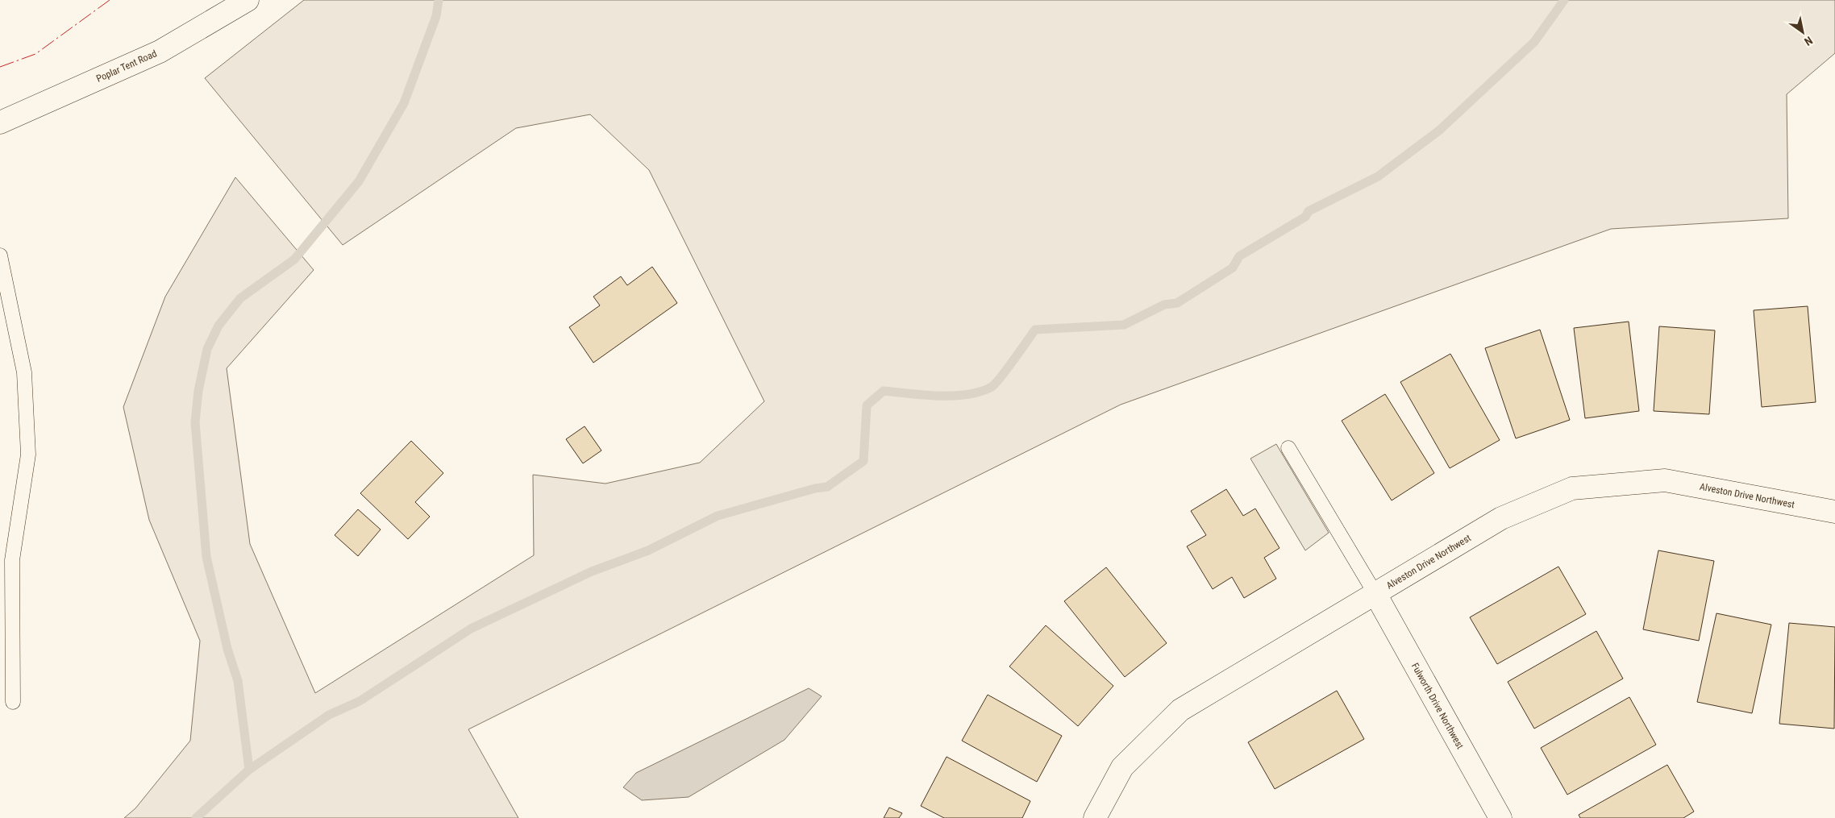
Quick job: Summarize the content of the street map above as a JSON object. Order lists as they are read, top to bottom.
{
  "streets": {
    "street": ["Poplar Tent Road", "Alveston Drive Northwest", "Fulworth Drive Northwest"]
  },
  "crossings": [
    ["Alveston Drive Northwest", "Fulworth Drive Northwest"]
  ],
  "north": "bottom right"
}
